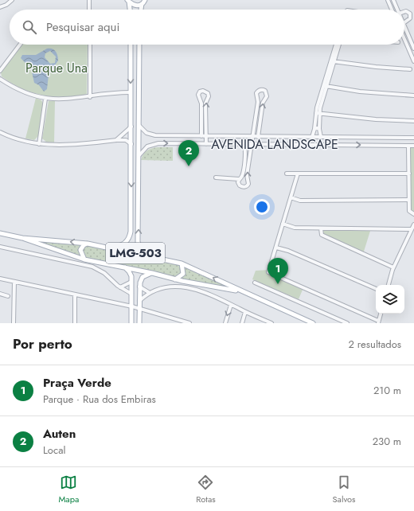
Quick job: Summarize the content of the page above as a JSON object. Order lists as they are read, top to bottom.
{
  "streets": {
    "main road": ["LMG-503"],
    "street": ["AVENIDA LANDSCAPE"]
  },
  "parks": ["Parque Una"],
  "page": {
    "search": "Pesquisar aqui",
    "pins": ["2", "1"],
    "heading": ["Por perto", "2 resultados"],
    "list": [
      {
        "mark": "1",
        "name": "Praça Verde",
        "note": "Parque · Rua dos Embiras",
        "value": "210 m"
      },
      {
        "mark": "2",
        "name": "Auten",
        "note": "Local",
        "value": "230 m"
      }
    ],
    "nav": ["Mapa", "Rotas", "Salvos"]
  }
}
